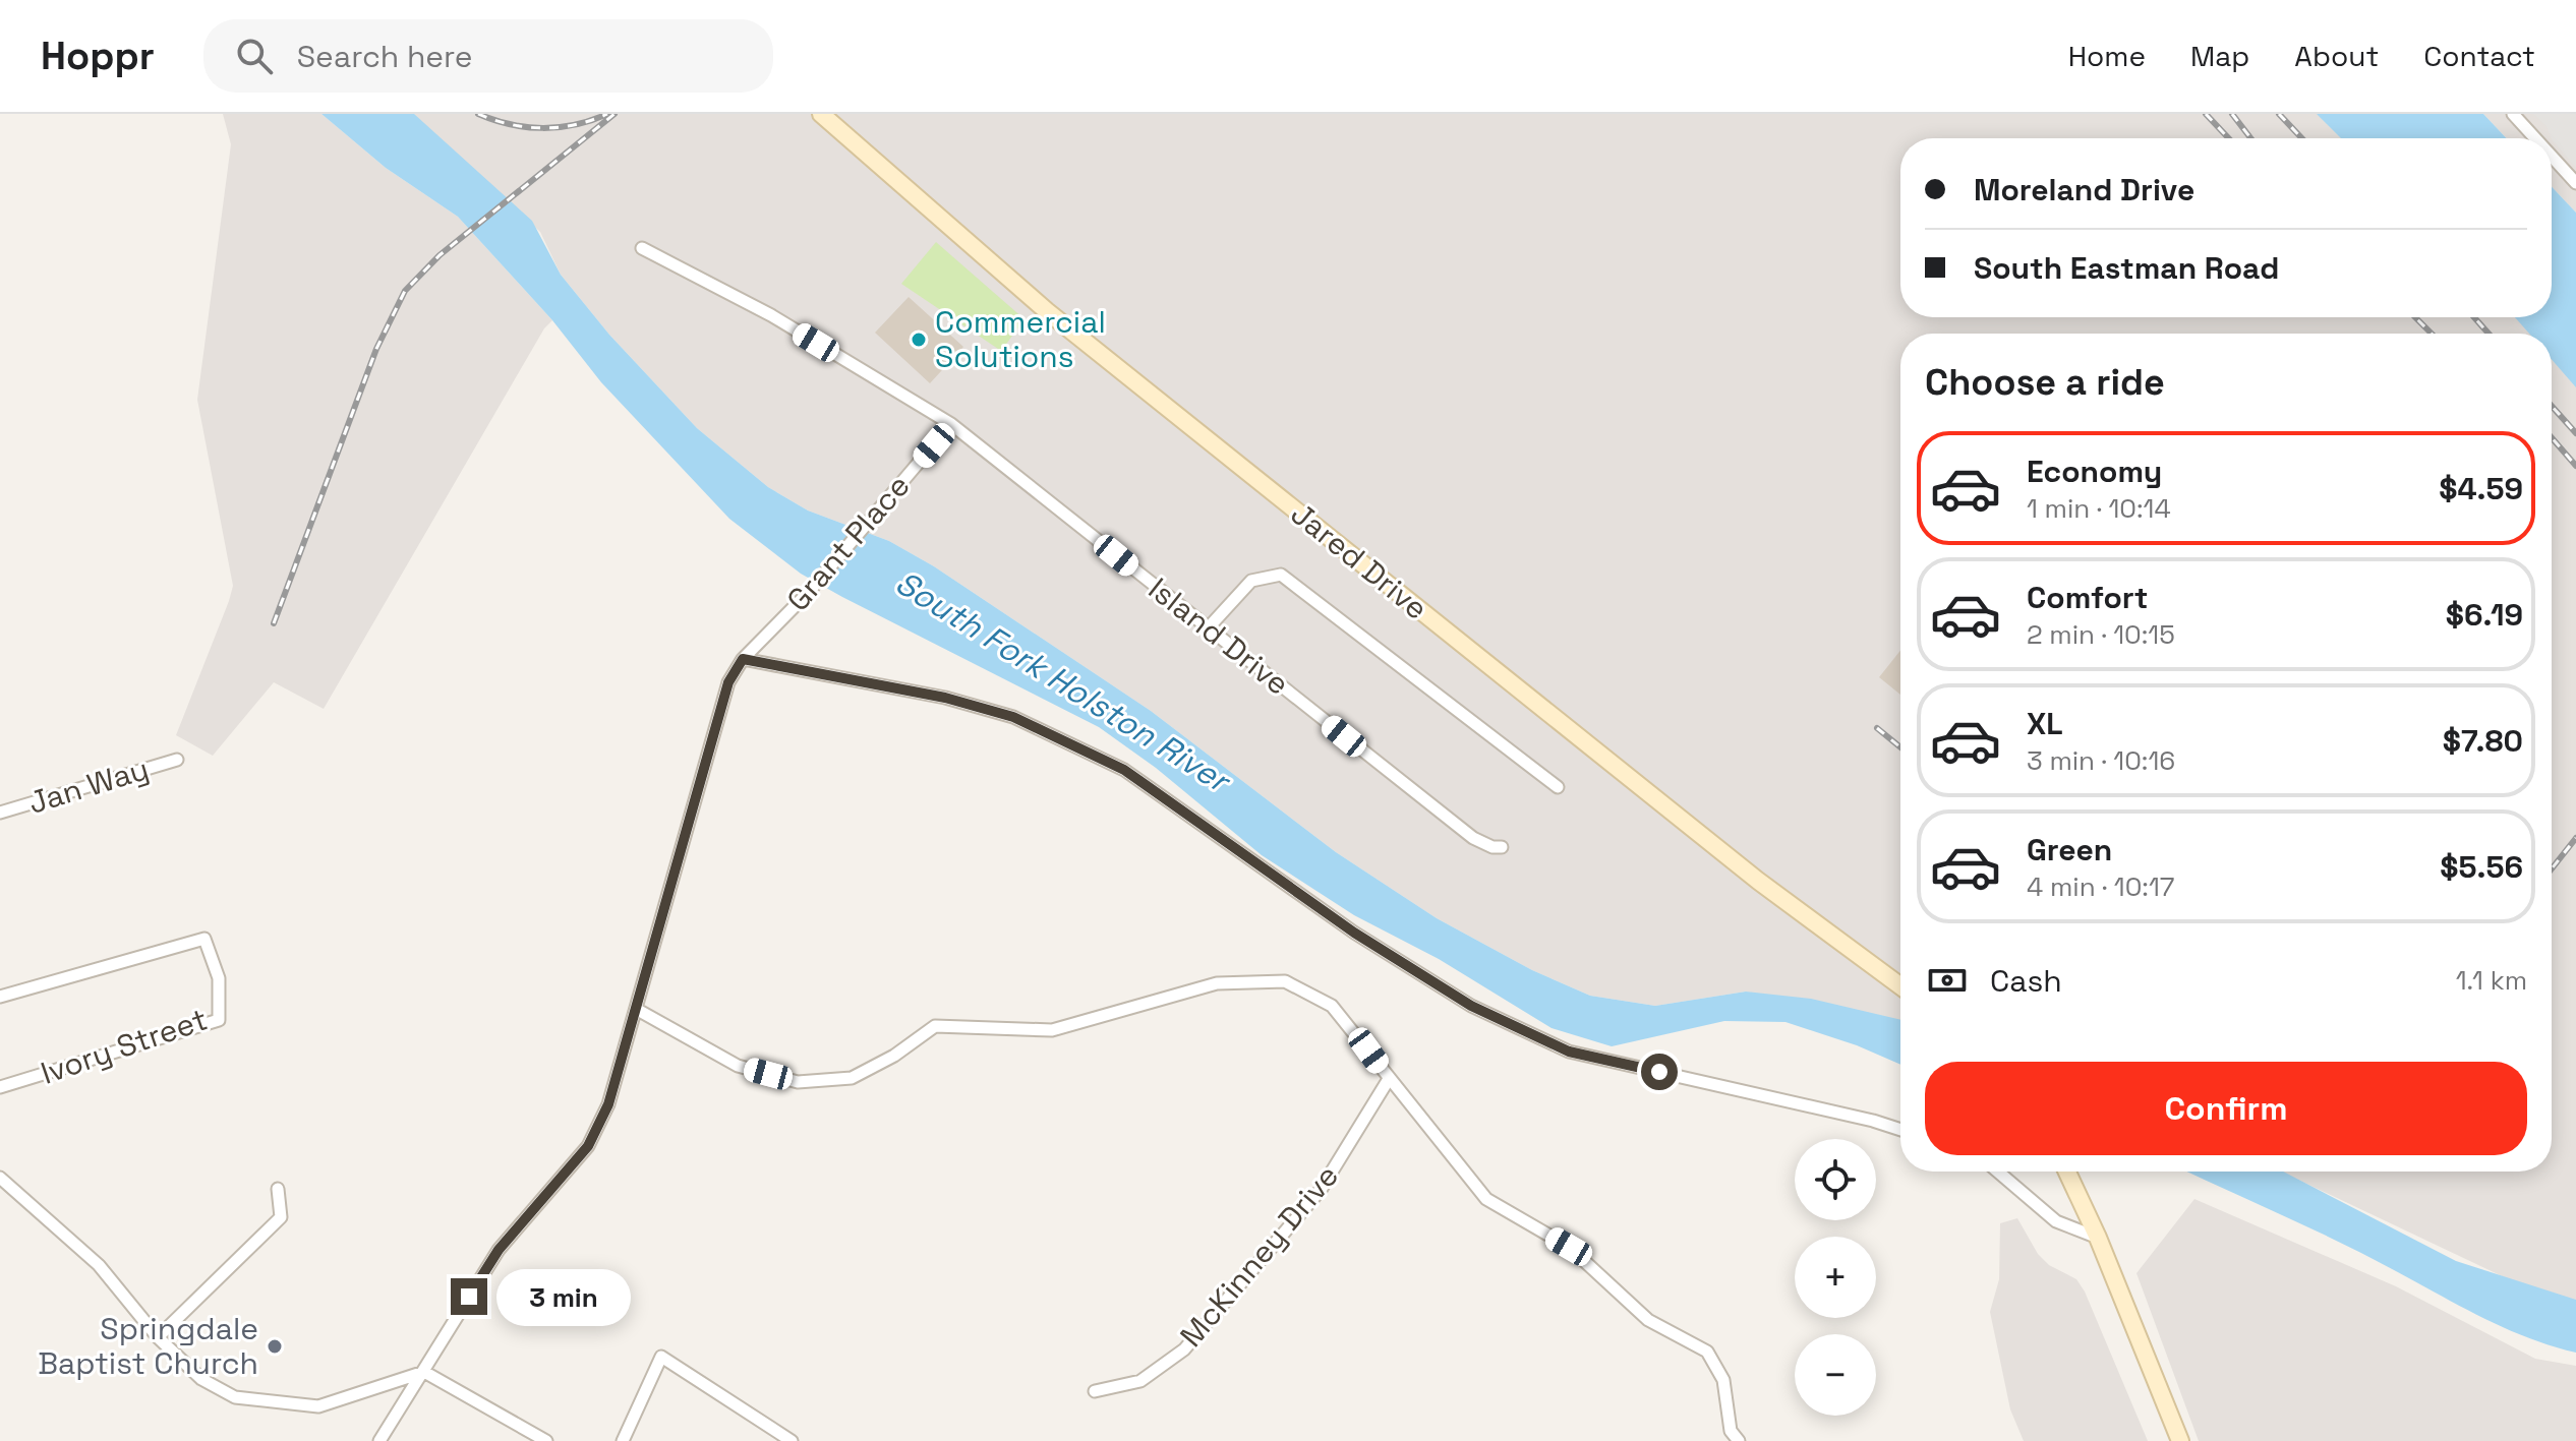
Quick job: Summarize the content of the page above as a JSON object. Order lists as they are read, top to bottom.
{
  "streets": {
    "main road": ["Jared Drive"],
    "street": [
      "Grant Place",
      "Island Drive",
      "Jan Way",
      "Ivory Street",
      "McKinney Drive"
    ]
  },
  "crossings": [
    ["Grant Place", "Island Drive"]
  ],
  "water": ["South Fork Holston River"],
  "places": ["Commercial Solutions", "Springdale Baptist Church"],
  "page": {
    "header": "Hoppr",
    "search": "Search here",
    "nav": [
      "Home",
      "Map",
      "About",
      "Contact"
    ],
    "banner": ["Moreland Drive", "South Eastman Road"],
    "heading": "Choose a ride",
    "list": [
      {
        "name": "Economy",
        "note": "1 min · 10:14",
        "value": "$4.59"
      },
      {
        "name": "Comfort",
        "note": "2 min · 10:15",
        "value": "$6.19"
      },
      {
        "name": "XL",
        "note": "3 min · 10:16",
        "value": "$7.80"
      },
      {
        "name": "Green",
        "note": "4 min · 10:17",
        "value": "$5.56"
      }
    ],
    "pay": ["Cash", "1.1 km"],
    "buttons": "Confirm",
    "map_buttons": ["+", "−"],
    "bubble": "3 min"
  }
}
